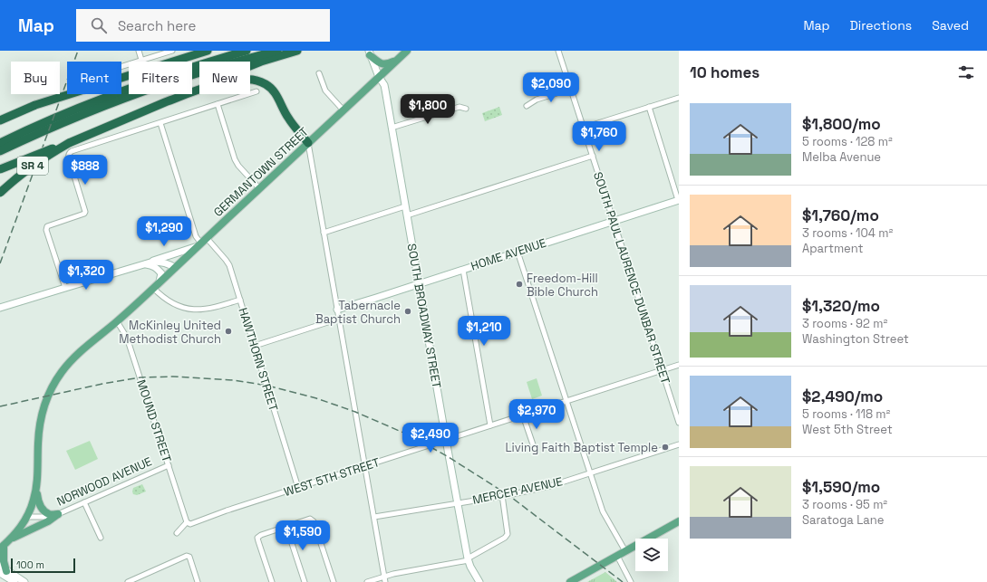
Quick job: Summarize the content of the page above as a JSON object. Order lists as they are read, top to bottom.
{
  "streets": {
    "highway": ["SR 4"],
    "main road": ["GERMANTOWN STREET"],
    "street": [
      "HOME AVENUE",
      "SOUTH PAUL LAURENCE DUNBAR STREET",
      "SOUTH BROADWAY STREET",
      "HAWTHORN STREET",
      "MOUND STREET",
      "WEST 5TH STREET",
      "NORWOOD AVENUE",
      "MERCER AVENUE"
    ]
  },
  "crossings": [
    ["GERMANTOWN STREET", "SOUTH BROADWAY STREET"],
    ["GERMANTOWN STREET", "HAWTHORN STREET"],
    ["GERMANTOWN STREET", "MOUND STREET"],
    ["GERMANTOWN STREET", "NORWOOD AVENUE"],
    ["HOME AVENUE", "SOUTH PAUL LAURENCE DUNBAR STREET"],
    ["HOME AVENUE", "SOUTH BROADWAY STREET"],
    ["SOUTH PAUL LAURENCE DUNBAR STREET", "WEST 5TH STREET"],
    ["SOUTH BROADWAY STREET", "WEST 5TH STREET"],
    ["SOUTH BROADWAY STREET", "MERCER AVENUE"],
    ["HAWTHORN STREET", "WEST 5TH STREET"],
    ["MOUND STREET", "WEST 5TH STREET"],
    ["MOUND STREET", "NORWOOD AVENUE"]
  ],
  "places": [
    "Freedom-Hill Bible Church",
    "Tabernacle Baptist Church",
    "McKinley United Methodist Church",
    "Living Faith Baptist Temple"
  ],
  "scale_bar": "100 m",
  "page": {
    "header": "Map",
    "search": "Search here",
    "nav": ["Map", "Directions", "Saved"],
    "heading": "10 homes",
    "chip": [
      "Buy",
      "Rent",
      "Filters",
      "New"
    ],
    "price": [
      "$2,090",
      "$1,800",
      "$1,760",
      "$888",
      "$1,290",
      "$1,320",
      "$1,210",
      "$2,970",
      "$2,490",
      "$1,590"
    ],
    "list": [
      {
        "name": "$1,800/mo",
        "note": "5 rooms · 128 m² · Melba Avenue"
      },
      {
        "name": "$1,760/mo",
        "note": "3 rooms · 104 m² · Apartment"
      },
      {
        "name": "$1,320/mo",
        "note": "3 rooms · 92 m² · Washington Street"
      },
      {
        "name": "$2,490/mo",
        "note": "5 rooms · 118 m² · West 5th Street"
      },
      {
        "name": "$1,590/mo",
        "note": "3 rooms · 95 m² · Saratoga Lane"
      }
    ],
    "scale": "100 m"
  }
}
